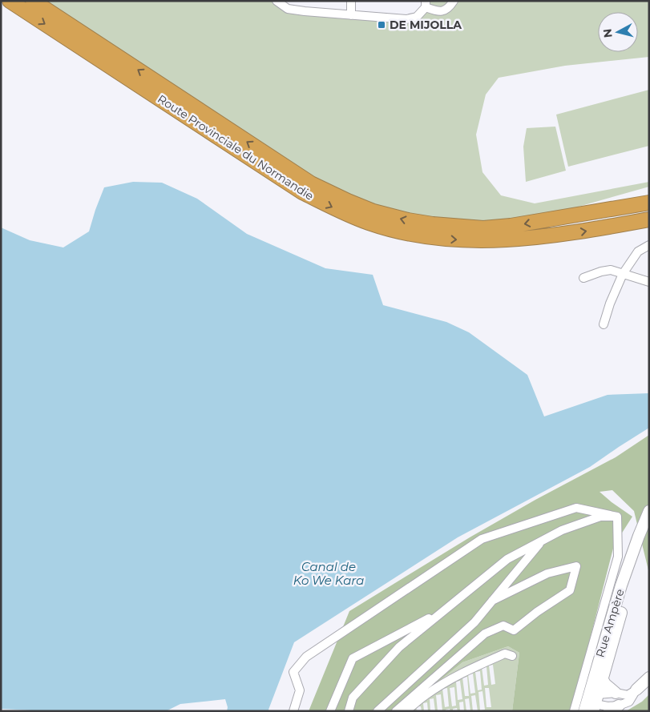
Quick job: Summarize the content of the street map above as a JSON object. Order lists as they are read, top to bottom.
{
  "streets": {
    "highway": ["Route Provinciale du Normandie"],
    "main road": ["Rue Ampère"]
  },
  "water": ["Canal de Ko We Kara"],
  "places": {
    "transit": ["DE MIJOLLA"]
  },
  "north": "left"
}
